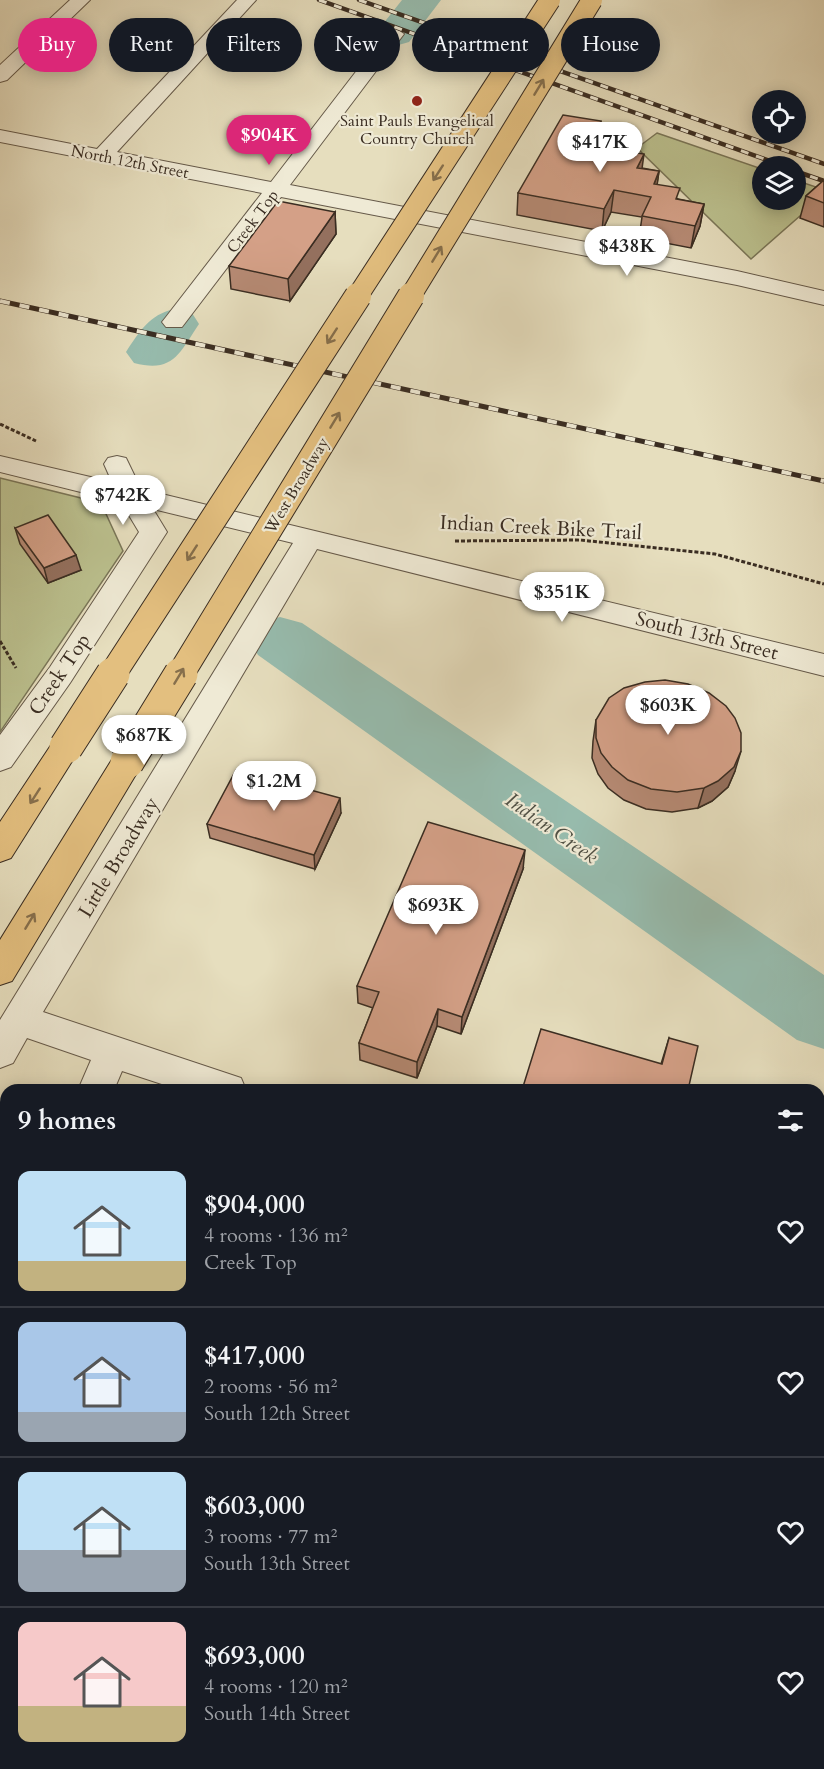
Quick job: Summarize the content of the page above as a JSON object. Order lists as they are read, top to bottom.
{
  "streets": {
    "main road": ["West Broadway"],
    "street": [
      "North 12th Street",
      "Creek Top",
      "South 13th Street",
      "Little Broadway"
    ],
    "path": ["Indian Creek Bike Trail"]
  },
  "crossings": [
    ["North 12th Street", "Creek Top"],
    ["Creek Top", "South 13th Street"],
    ["South 13th Street", "Little Broadway"]
  ],
  "water": ["Indian Creek"],
  "places": ["Saint Pauls Evangelical Country Church"],
  "page": {
    "chip": [
      "Buy",
      "Rent",
      "Filters",
      "New",
      "Apartment",
      "House"
    ],
    "price": [
      "$904K",
      "$417K",
      "$438K",
      "$742K",
      "$351K",
      "$603K",
      "$687K",
      "$1.2M",
      "$693K"
    ],
    "heading": "9 homes",
    "list": [
      {
        "name": "$904,000",
        "note": "4 rooms · 136 m² · Creek Top"
      },
      {
        "name": "$417,000",
        "note": "2 rooms · 56 m² · South 12th Street"
      },
      {
        "name": "$603,000",
        "note": "3 rooms · 77 m² · South 13th Street"
      },
      {
        "name": "$693,000",
        "note": "4 rooms · 120 m² · South 14th Street"
      }
    ]
  }
}
